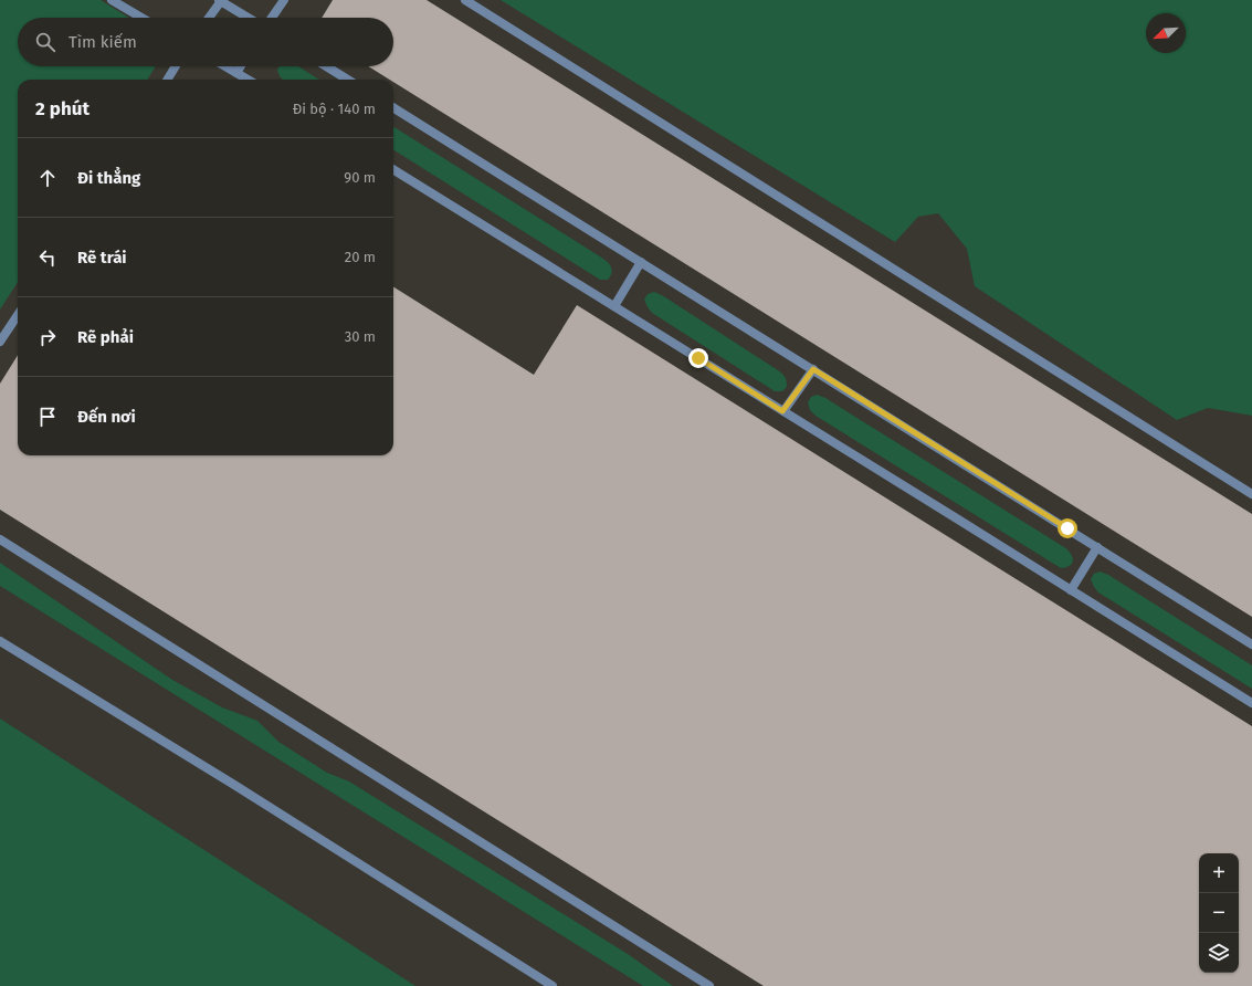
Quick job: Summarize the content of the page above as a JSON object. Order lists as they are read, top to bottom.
{
  "north": "bottom left",
  "page": {
    "search": "Tìm kiếm",
    "heading": ["2 phút", "Đi bộ · 140 m"],
    "list": [
      ["Đi thẳng", "90 m"],
      ["Rẽ trái", "20 m"],
      ["Rẽ phải", "30 m"],
      "Đến nơi"
    ],
    "map_buttons": ["+", "−"]
  }
}
